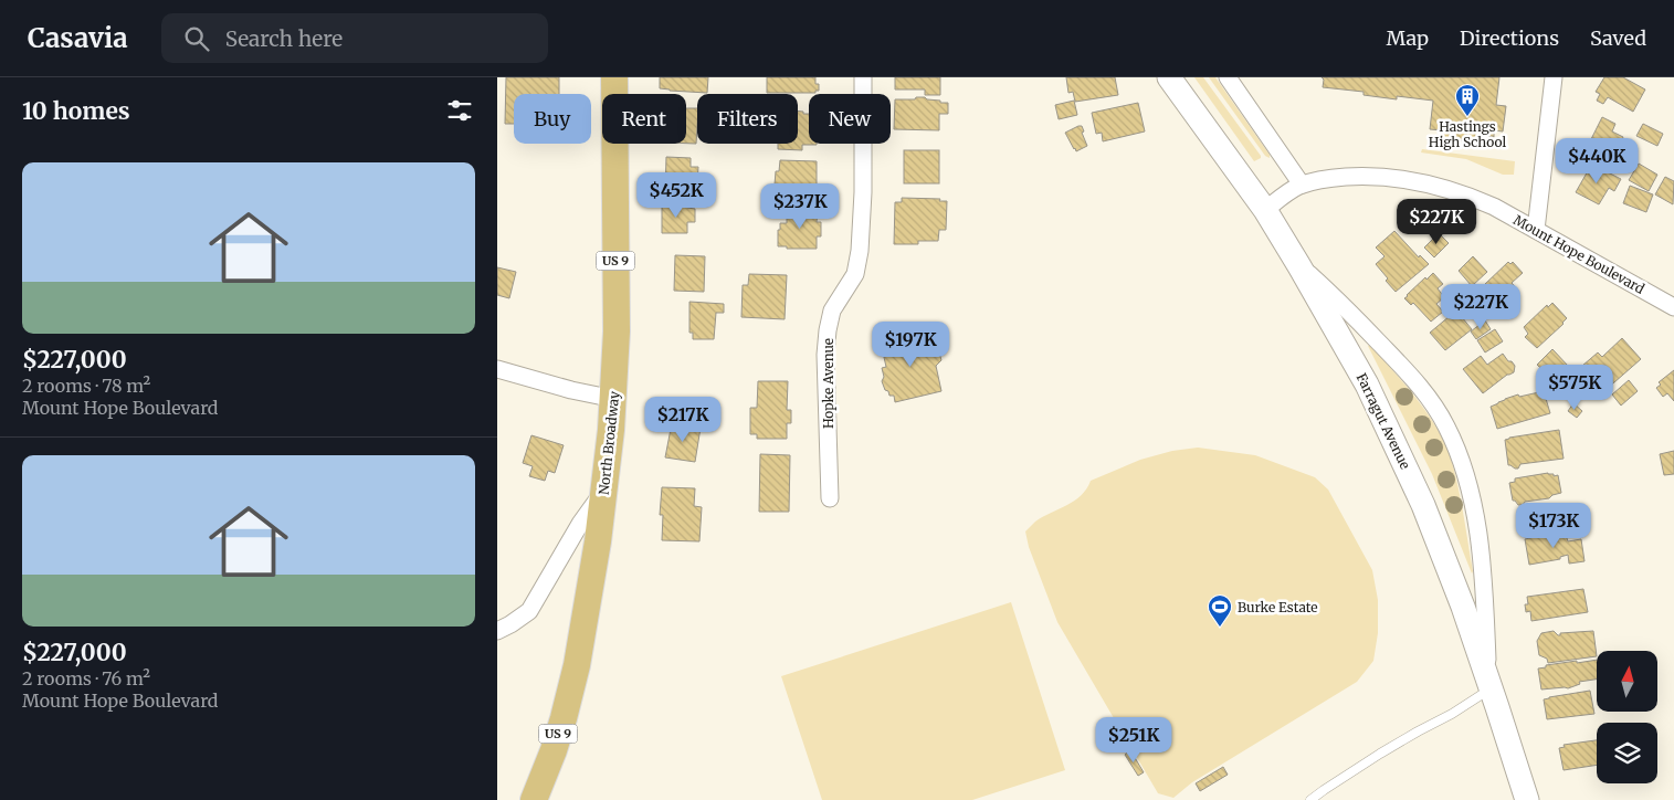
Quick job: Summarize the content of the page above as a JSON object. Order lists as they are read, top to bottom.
{
  "streets": {
    "main road": ["US 9", "Farragut Avenue", "North Broadway"],
    "street": ["Mount Hope Boulevard", "Hopke Avenue"]
  },
  "crossings": [
    ["Mount Hope Boulevard", "Farragut Avenue"]
  ],
  "places": {
    "building": ["Hastings High School"],
    "sports": ["Burke Estate"]
  },
  "north": "top",
  "page": {
    "header": "Casavia",
    "search": "Search here",
    "nav": ["Map", "Directions", "Saved"],
    "heading": "10 homes",
    "chip": [
      "Buy",
      "Rent",
      "Filters",
      "New"
    ],
    "price": [
      "$440K",
      "$452K",
      "$237K",
      "$227K",
      "$227K",
      "$197K",
      "$575K",
      "$217K",
      "$173K",
      "$251K"
    ],
    "list": [
      {
        "name": "$227,000",
        "note": "2 rooms · 78 m² · Mount Hope Boulevard"
      },
      {
        "name": "$227,000",
        "note": "2 rooms · 76 m² · Mount Hope Boulevard"
      }
    ]
  }
}
